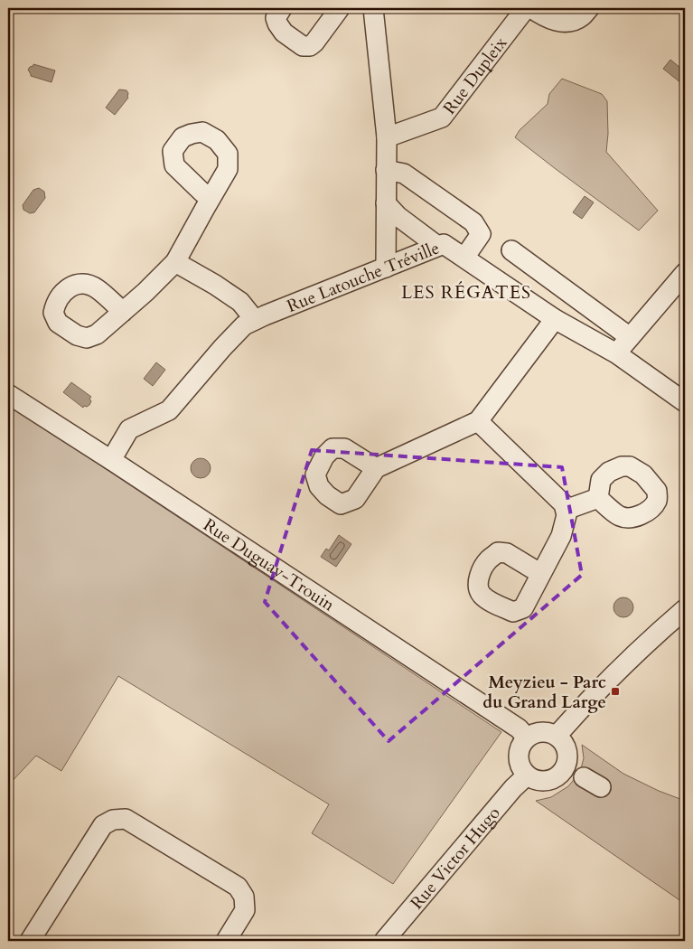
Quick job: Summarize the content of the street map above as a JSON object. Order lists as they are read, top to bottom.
{
  "streets": {
    "street": [
      "Rue Dupleix",
      "Rue Latouche Tréville",
      "Rue Duguay-Trouin",
      "Rue Victor Hugo"
    ]
  },
  "crossings": [
    ["Rue Latouche Tréville", "Rue Duguay-Trouin"],
    ["Rue Duguay-Trouin", "Rue Victor Hugo"]
  ],
  "districts": ["LES RÉGATES"],
  "places": {
    "transit": ["Meyzieu - Parc du Grand Large"]
  }
}
